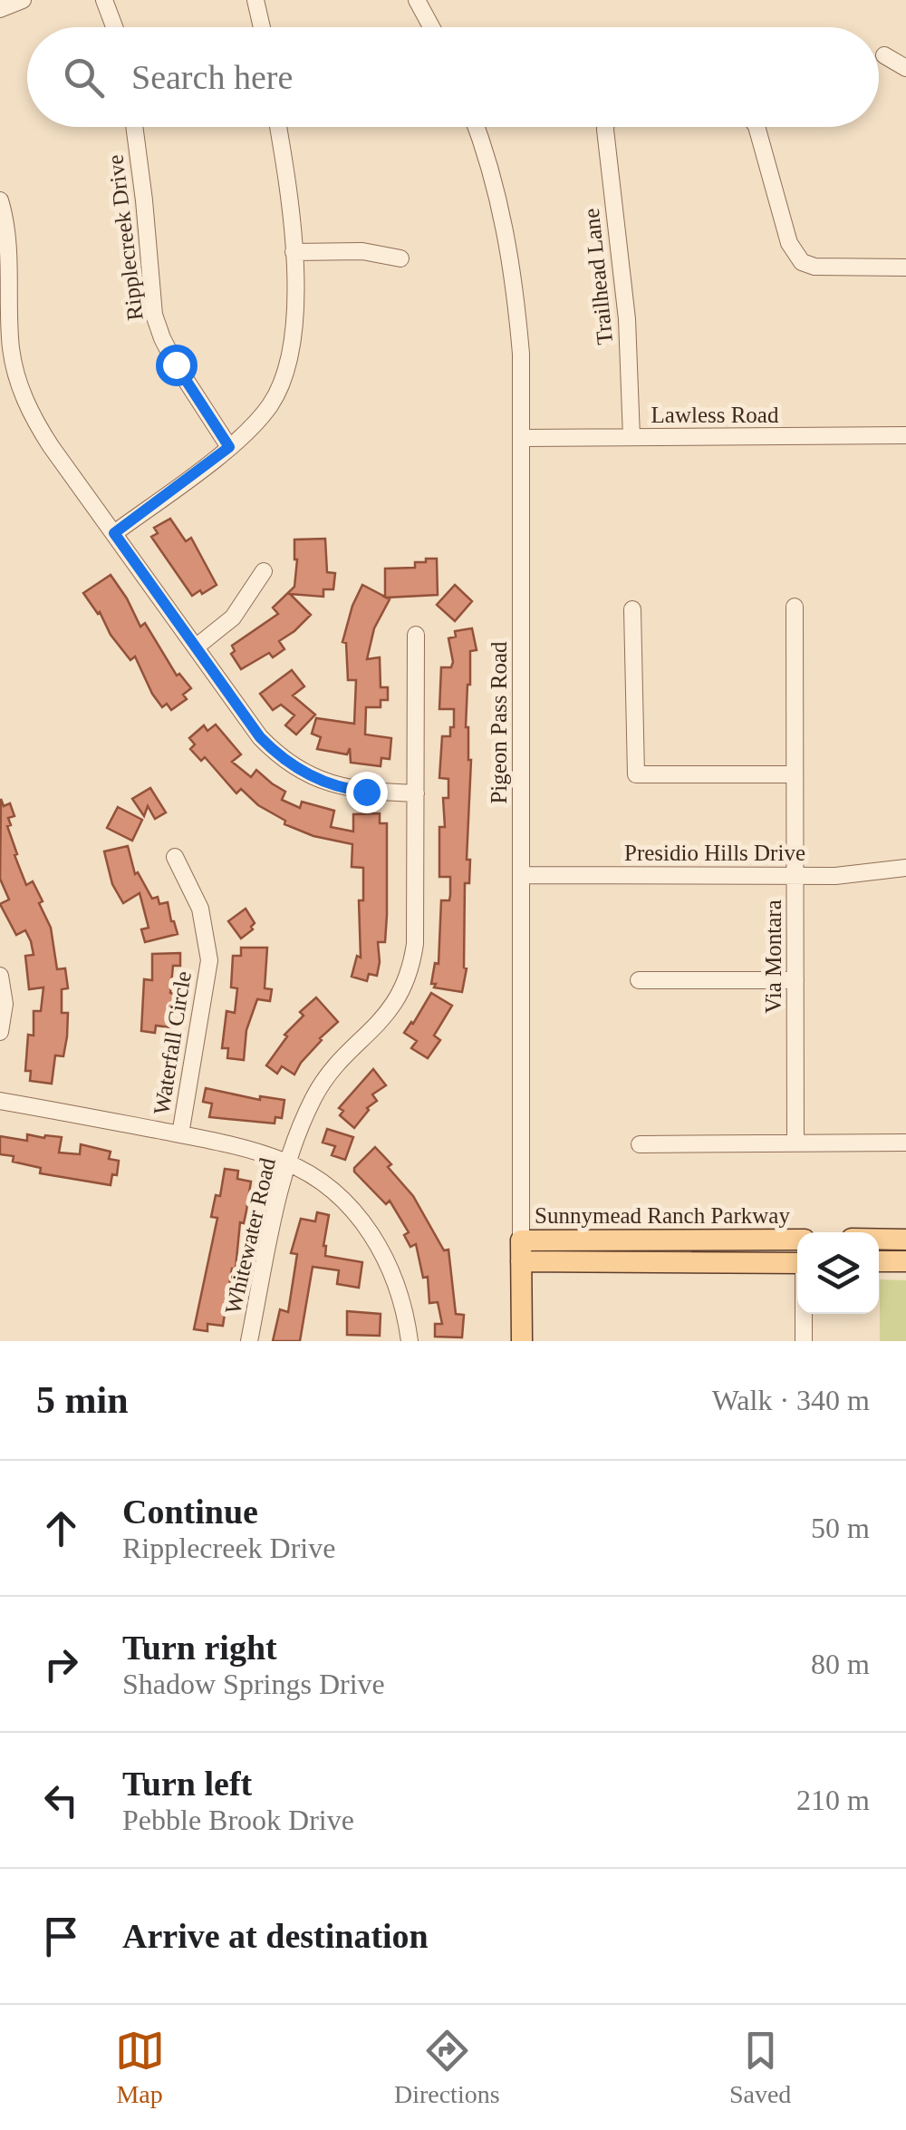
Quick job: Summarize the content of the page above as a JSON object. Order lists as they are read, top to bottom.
{
  "streets": {
    "main road": ["Pigeon Pass Road", "Sunnymead Ranch Parkway"],
    "street": [
      "Ripplecreek Drive",
      "Trailhead Lane",
      "Lawless Road",
      "Presidio Hills Drive",
      "Via Montara",
      "Waterfall Circle",
      "Whitewater Road"
    ]
  },
  "crossings": [
    ["Trailhead Lane", "Lawless Road"],
    ["Lawless Road", "Pigeon Pass Road"],
    ["Pigeon Pass Road", "Presidio Hills Drive"],
    ["Pigeon Pass Road", "Sunnymead Ranch Parkway"],
    ["Presidio Hills Drive", "Via Montara"]
  ],
  "page": {
    "search": "Search here",
    "heading": ["5 min", "Walk · 340 m"],
    "list": [
      ["Continue", "Ripplecreek Drive", "50 m"],
      ["Turn right", "Shadow Springs Drive", "80 m"],
      ["Turn left", "Pebble Brook Drive", "210 m"],
      "Arrive at destination"
    ],
    "nav": ["Map", "Directions", "Saved"]
  }
}
